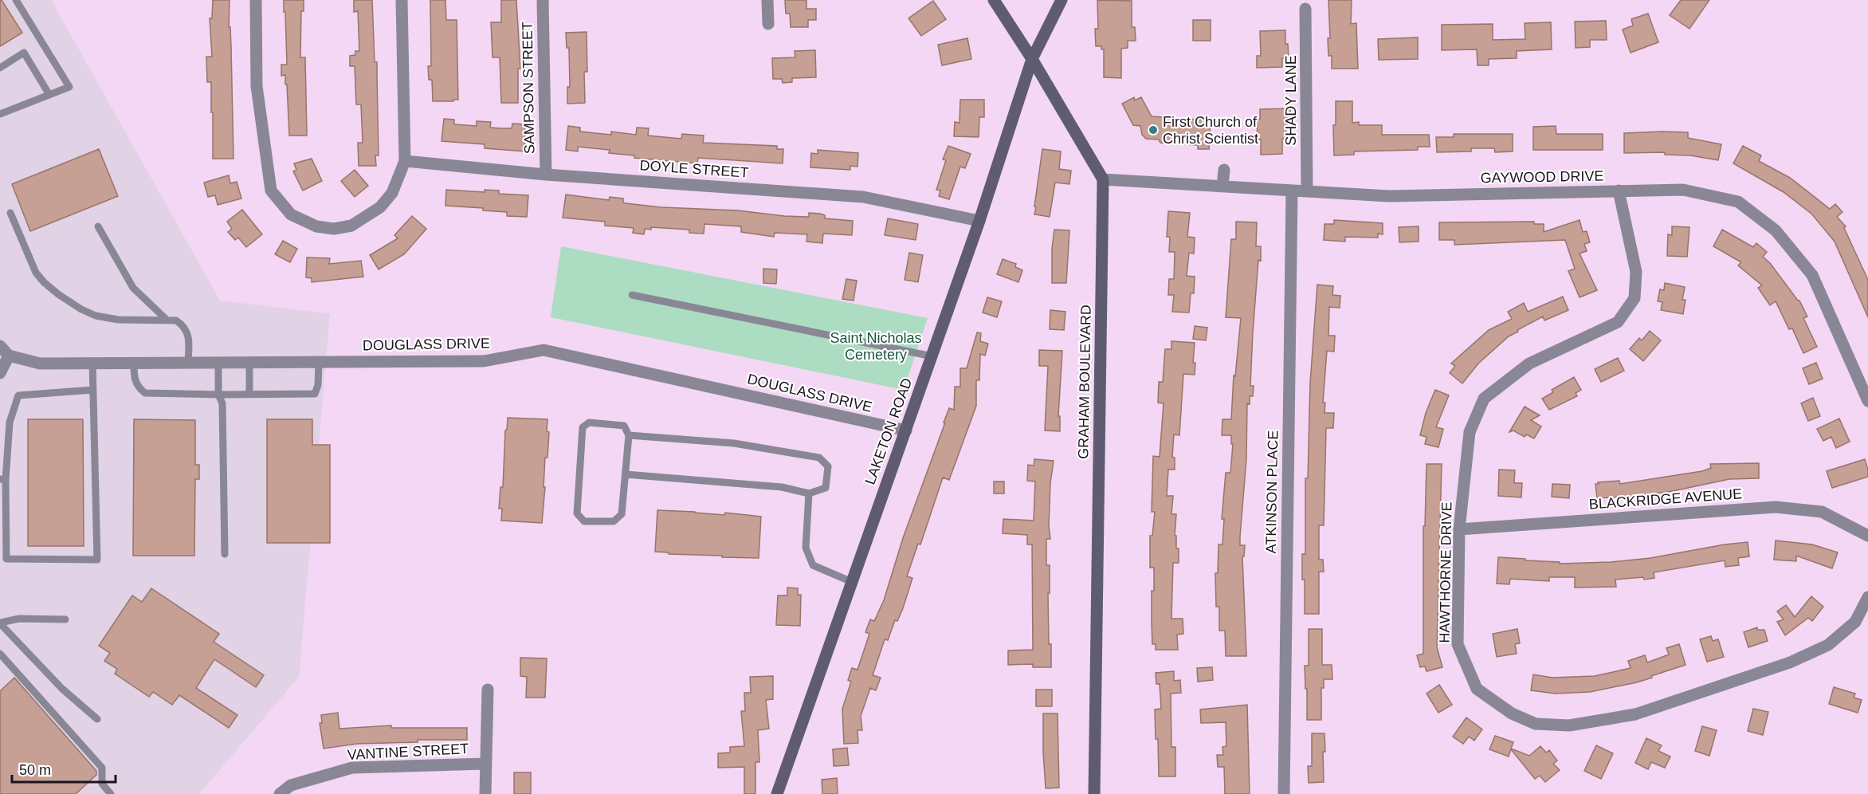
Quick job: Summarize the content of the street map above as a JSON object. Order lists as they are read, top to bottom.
{
  "streets": {
    "street": [
      "SAMPSON STREET",
      "SHADY LANE",
      "DOYLE STREET",
      "GAYWOOD DRIVE",
      "DOUGLASS DRIVE",
      "GRAHAM BOULEVARD",
      "LAKETON ROAD",
      "ATKINSON PLACE",
      "BLACKRIDGE AVENUE",
      "HAWTHORNE DRIVE",
      "VANTINE STREET"
    ]
  },
  "crossings": [
    ["SAMPSON STREET", "DOYLE STREET"],
    ["SHADY LANE", "GAYWOOD DRIVE"],
    ["DOYLE STREET", "LAKETON ROAD"],
    ["GAYWOOD DRIVE", "GRAHAM BOULEVARD"],
    ["GAYWOOD DRIVE", "ATKINSON PLACE"],
    ["GAYWOOD DRIVE", "HAWTHORNE DRIVE"],
    ["DOUGLASS DRIVE", "LAKETON ROAD"],
    ["BLACKRIDGE AVENUE", "HAWTHORNE DRIVE"]
  ],
  "parks": ["Saint Nicholas Cemetery"],
  "places": ["First Church of Christ Scientist"],
  "scale_bar": "50 m"
}
